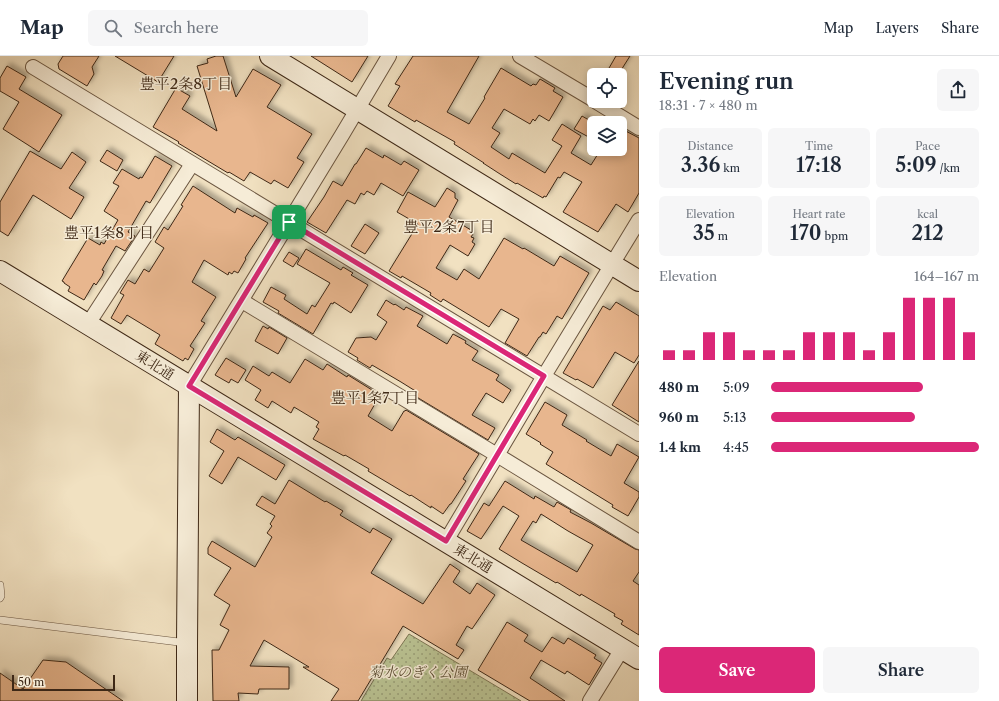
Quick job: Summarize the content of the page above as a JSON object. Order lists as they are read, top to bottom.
{
  "streets": {
    "street": ["東北通"]
  },
  "districts": [
    "豊平2条8丁目",
    "豊平2条7丁目",
    "豊平1条8丁目",
    "豊平1条7丁目"
  ],
  "parks": ["菊水のぎく公園"],
  "scale_bar": "50 m",
  "page": {
    "header": "Map",
    "search": "Search here",
    "nav": ["Map", "Layers", "Share"],
    "heading": ["Evening run", "18:31 · 7 × 480 m"],
    "stats": [
      ["Distance", "3.36 km"],
      ["Time", "17:18"],
      ["Pace", "5:09 /km"],
      ["Elevation", "35 m"],
      ["Heart rate", "170 bpm"],
      ["kcal", "212"]
    ],
    "chart": ["Elevation", "164–167 m"],
    "list": [
      {
        "name": "480 m",
        "note": "5:09"
      },
      {
        "name": "960 m",
        "note": "5:13"
      },
      {
        "name": "1.4 km",
        "note": "4:45"
      }
    ],
    "buttons": ["Save", "Share"],
    "scale": "50 m"
  }
}
